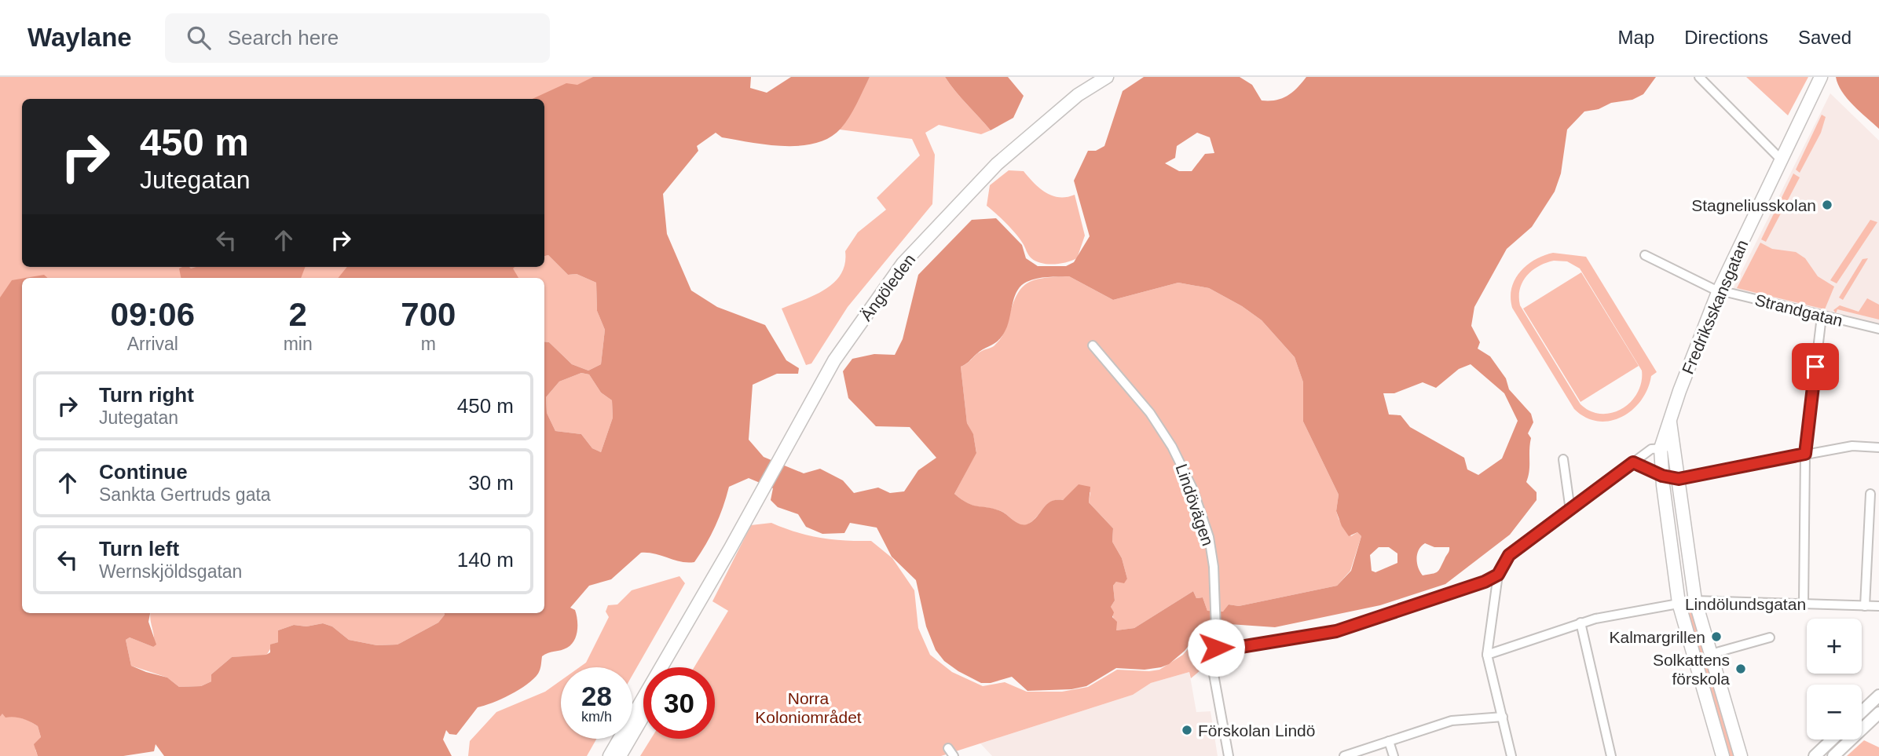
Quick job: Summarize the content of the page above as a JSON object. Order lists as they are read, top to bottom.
{
  "streets": {
    "main road": ["Ängöleden", "Fredriksskansgatan"],
    "street": ["Strandgatan", "Lindövägen", "Lindölundsgatan"]
  },
  "crossings": [
    ["Fredriksskansgatan", "Strandgatan"]
  ],
  "parks": ["Norra Koloniområdet"],
  "places": [
    "Stagneliusskolan",
    "Kalmargrillen",
    "Solkattens förskola",
    "Förskolan Lindö"
  ],
  "page": {
    "header": "Waylane",
    "search": "Search here",
    "nav": ["Map", "Directions", "Saved"],
    "turn": ["450 m", "Jutegatan"],
    "eta": [
      "09:06",
      "Arrival",
      "2",
      "min",
      "700",
      "m"
    ],
    "list": [
      {
        "name": "Turn right",
        "note": "Jutegatan",
        "value": "450 m"
      },
      {
        "name": "Continue",
        "note": "Sankta Gertruds gata",
        "value": "30 m"
      },
      {
        "name": "Turn left",
        "note": "Wernskjöldsgatan",
        "value": "140 m"
      }
    ],
    "map_buttons": ["+", "−"],
    "speed": "28 km/h",
    "limit": "30"
  }
}
